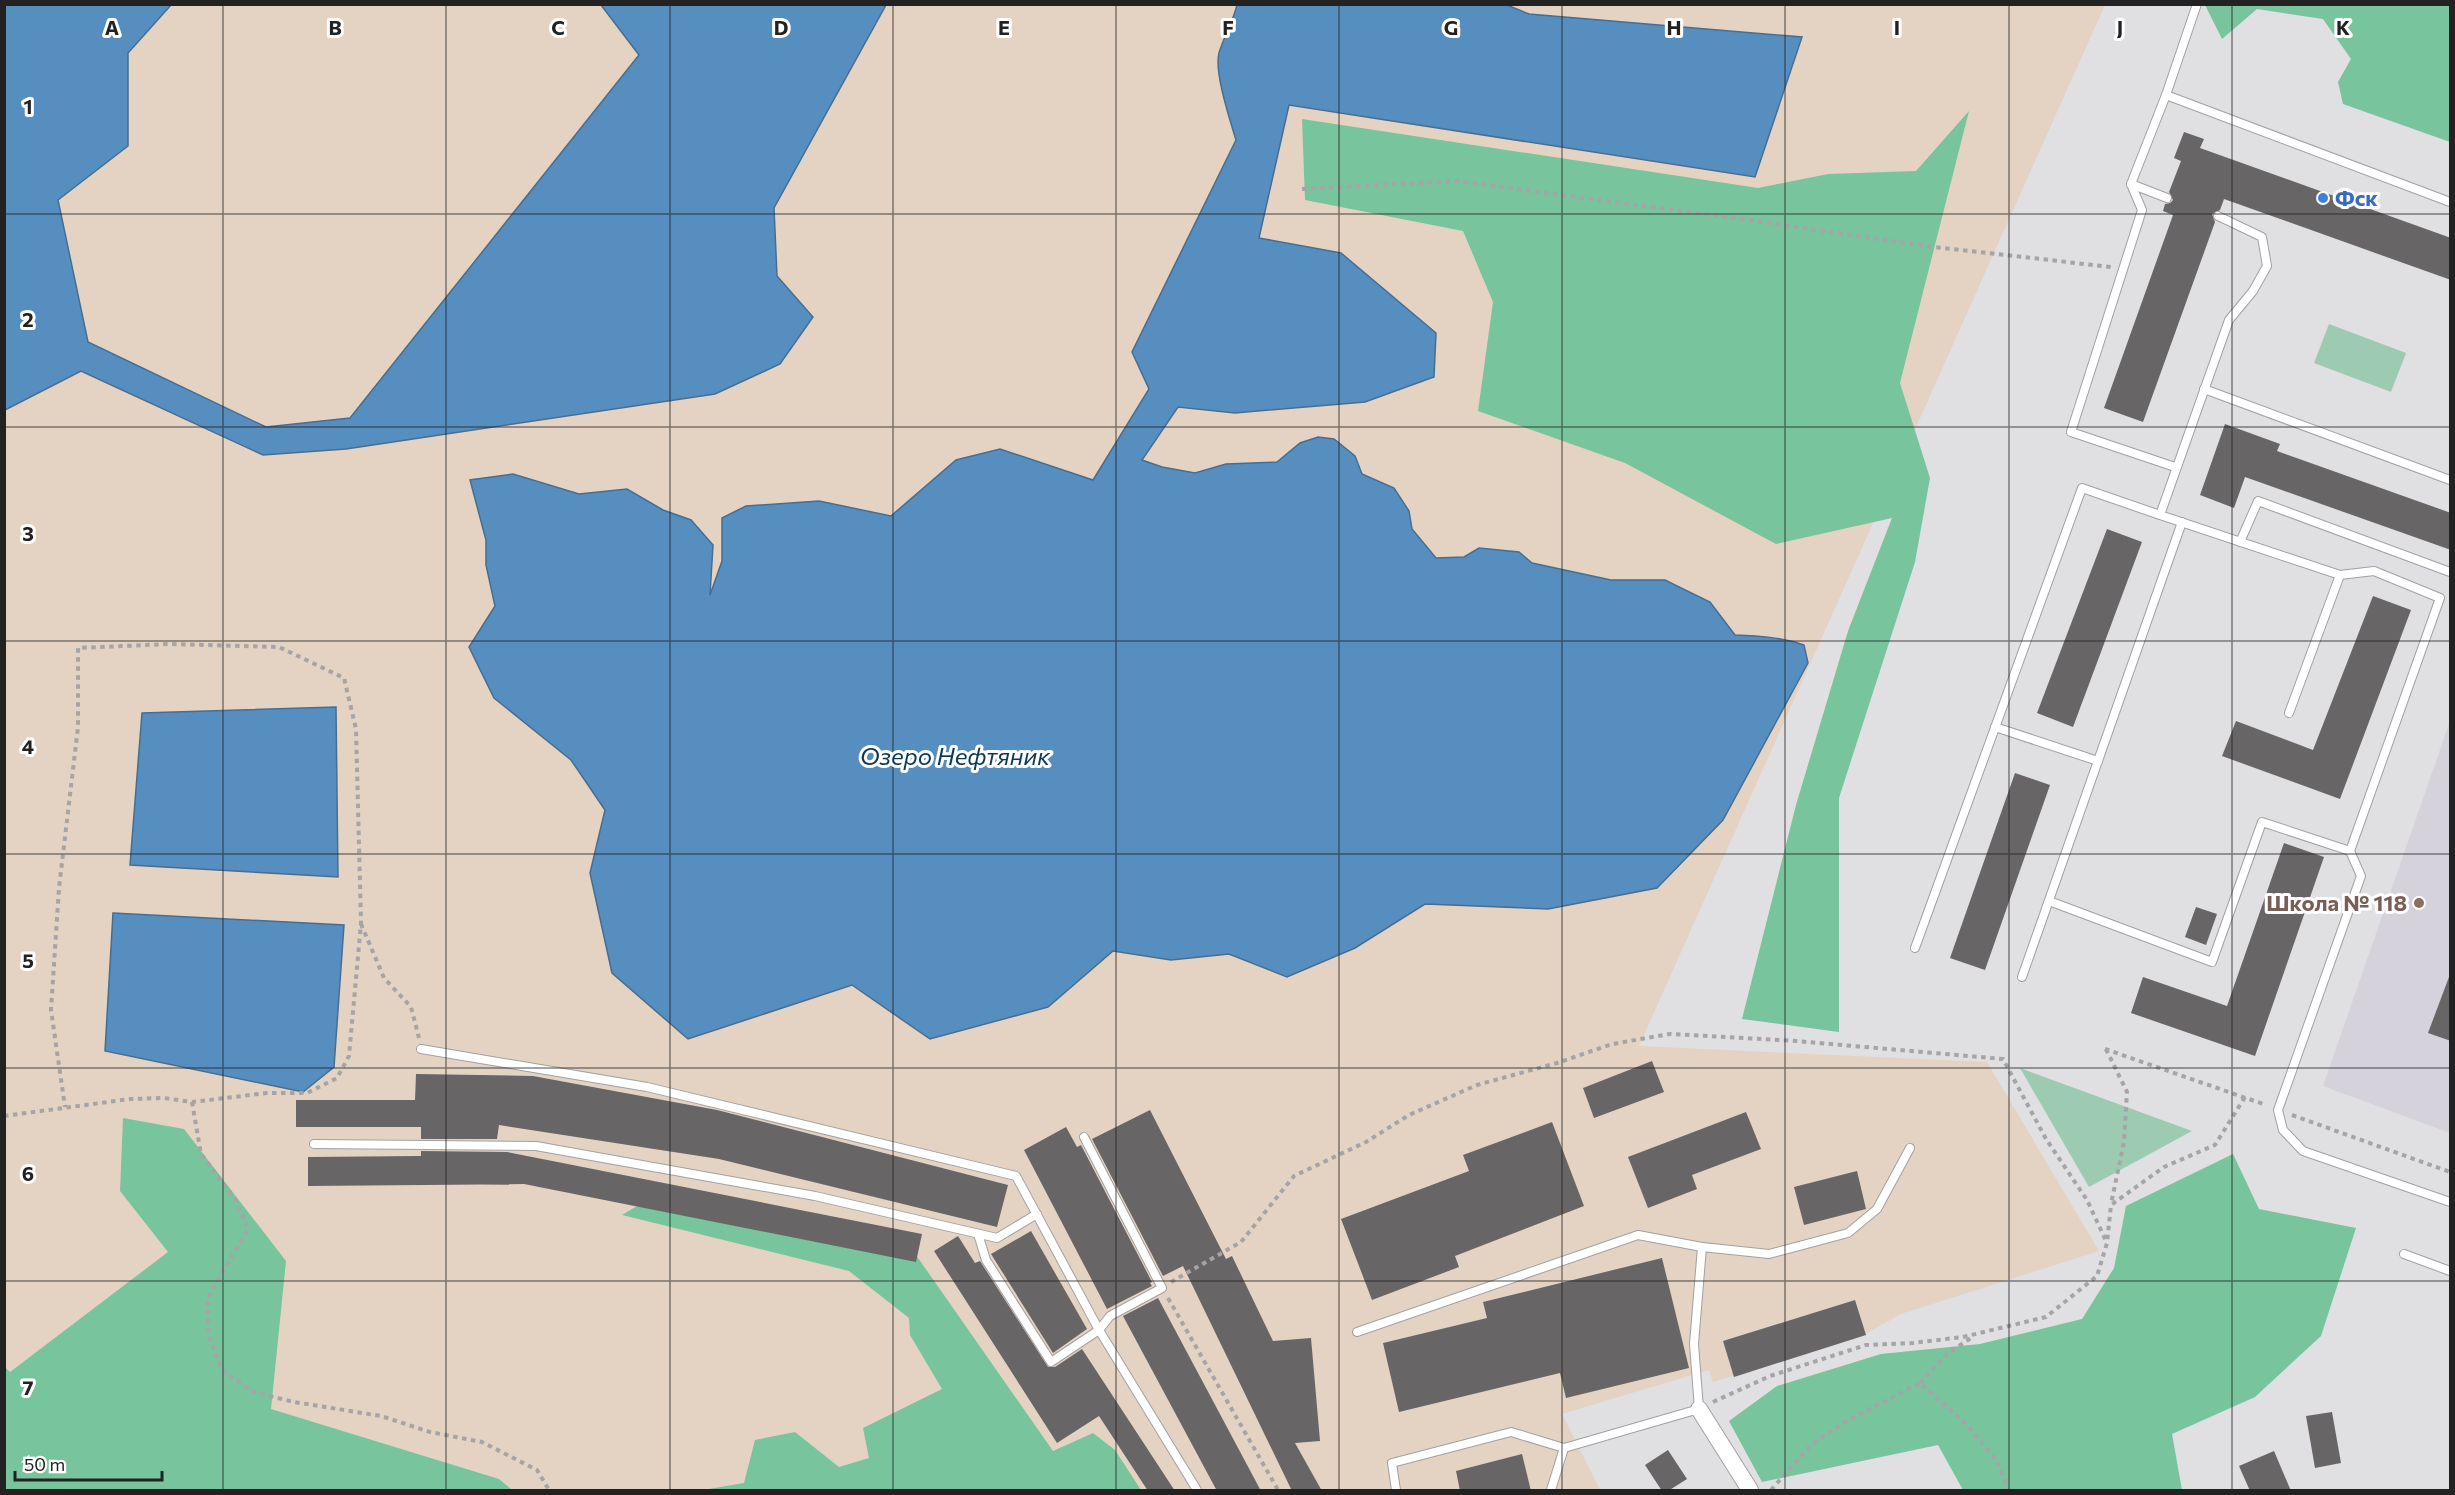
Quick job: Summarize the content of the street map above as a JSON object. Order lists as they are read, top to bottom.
{
  "water": ["Озеро Нефтяник"],
  "places": ["Фск", "Школа № 118"],
  "scale_bar": "50 m",
  "grid": {
    "columns": [
      "A",
      "B",
      "C",
      "D",
      "E",
      "F",
      "G",
      "H",
      "I",
      "J",
      "K"
    ],
    "rows": [
      "1",
      "2",
      "3",
      "4",
      "5",
      "6",
      "7"
    ]
  }
}
